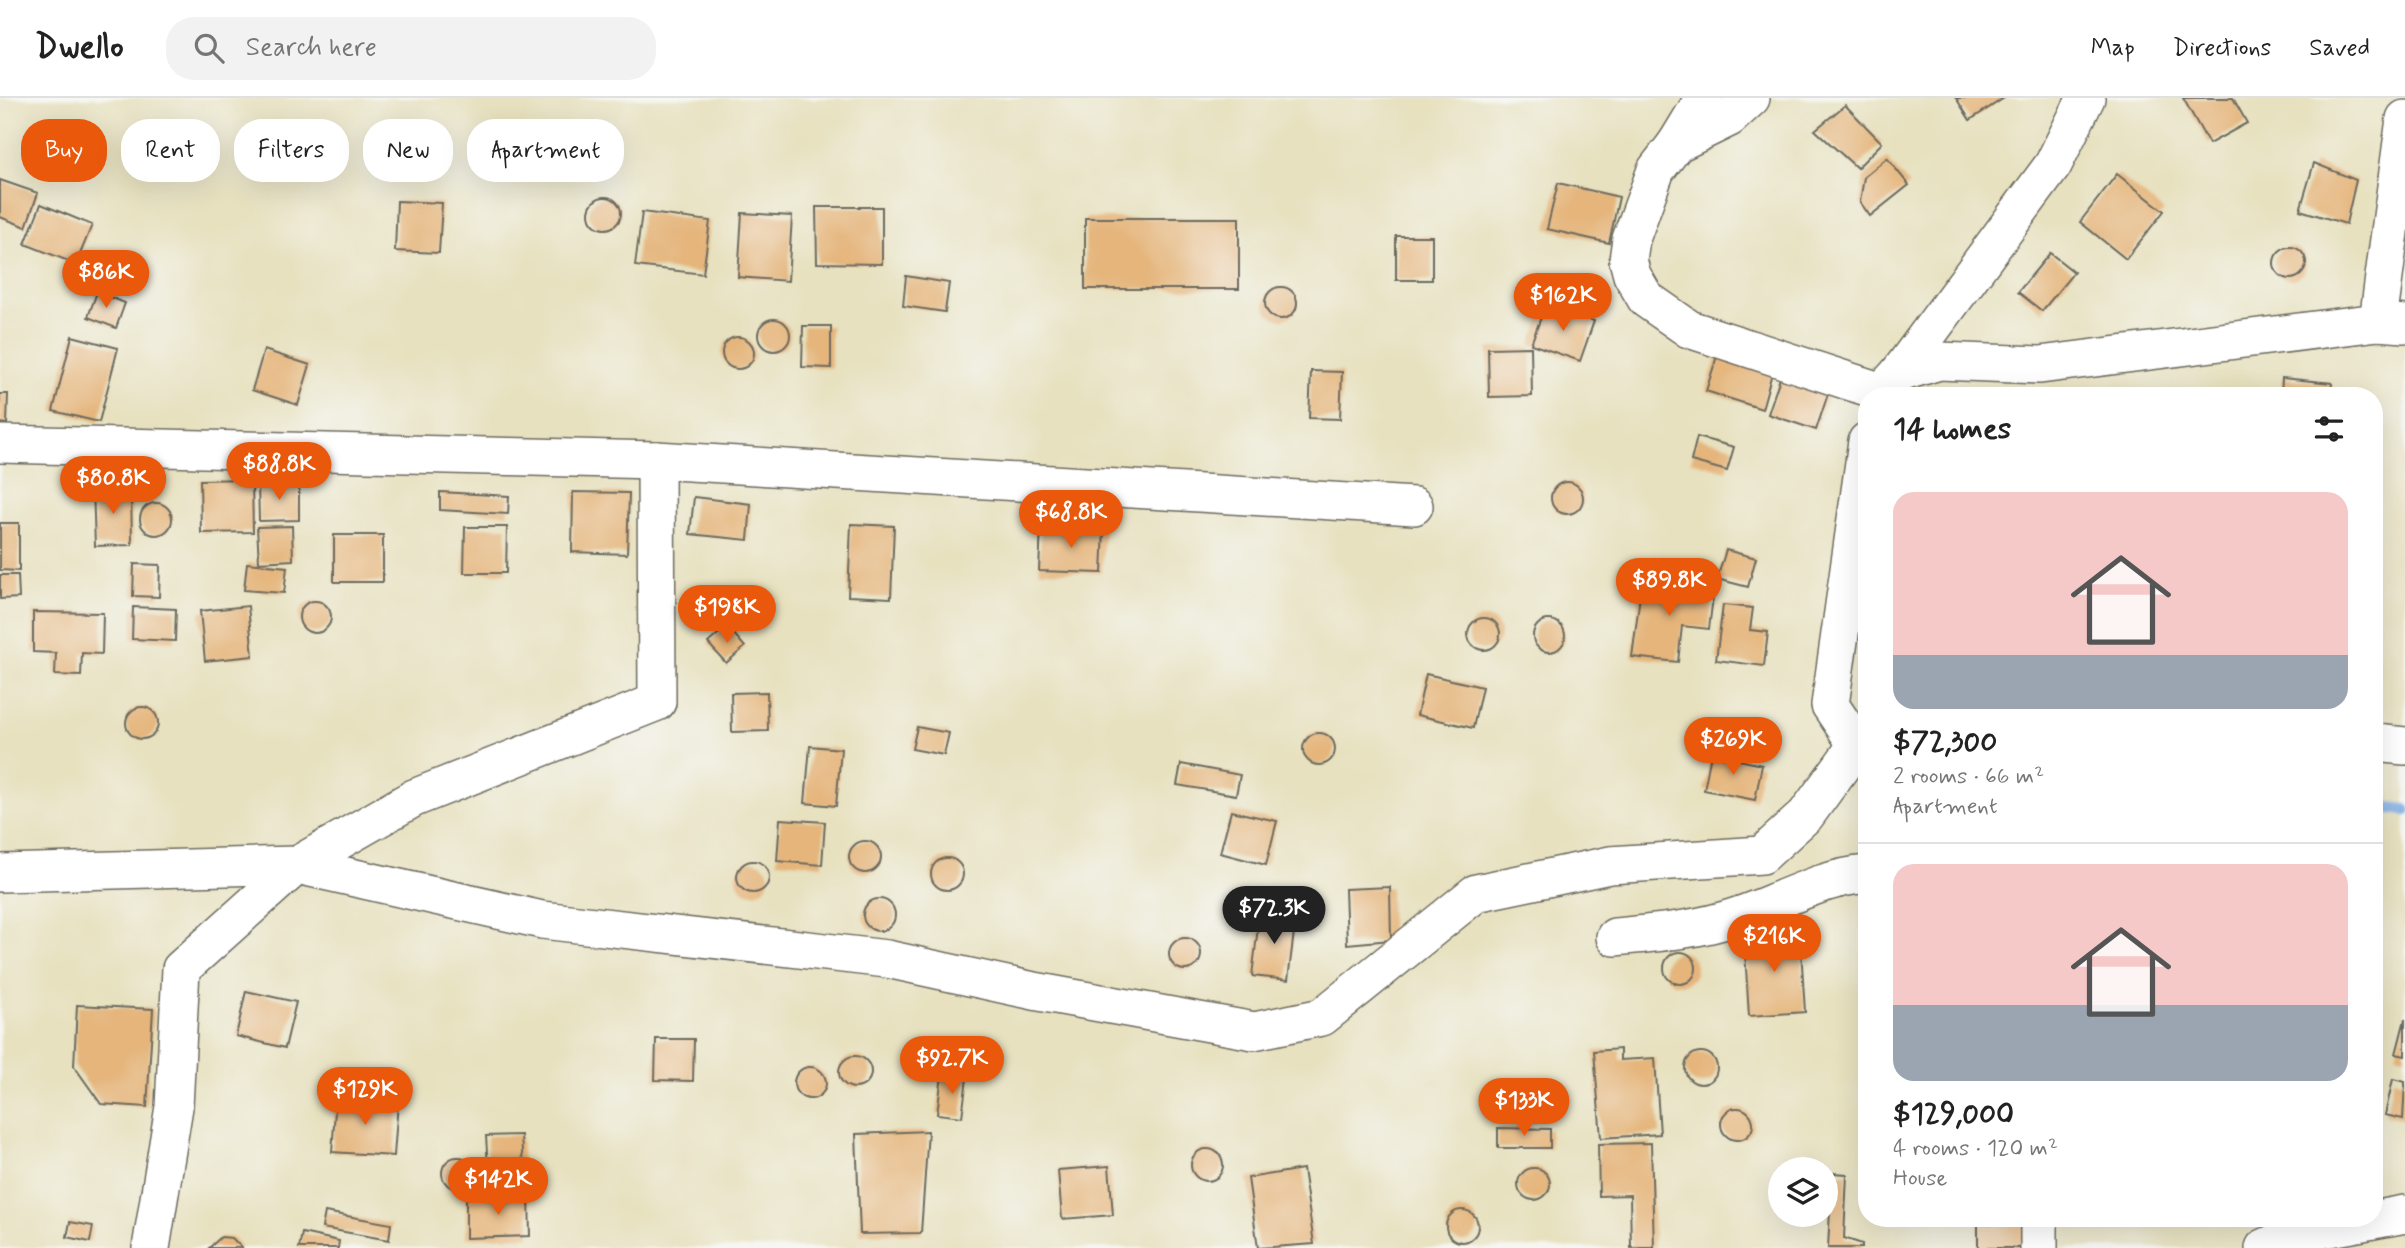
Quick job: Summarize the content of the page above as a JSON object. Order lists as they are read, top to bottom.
{
  "page": {
    "header": "Dwello",
    "search": "Search here",
    "nav": ["Map", "Directions", "Saved"],
    "chip": [
      "Buy",
      "Rent",
      "Filters",
      "New",
      "Apartment"
    ],
    "price": [
      "$86K",
      "$162K",
      "$88.8K",
      "$80.8K",
      "$68.8K",
      "$89.8K",
      "$198K",
      "$269K",
      "$72.3K",
      "$216K",
      "$92.7K",
      "$129K",
      "$133K",
      "$142K"
    ],
    "heading": "14 homes",
    "list": [
      {
        "name": "$72,300",
        "note": "2 rooms · 66 m² · Apartment"
      },
      {
        "name": "$129,000",
        "note": "4 rooms · 120 m² · House"
      }
    ]
  }
}
